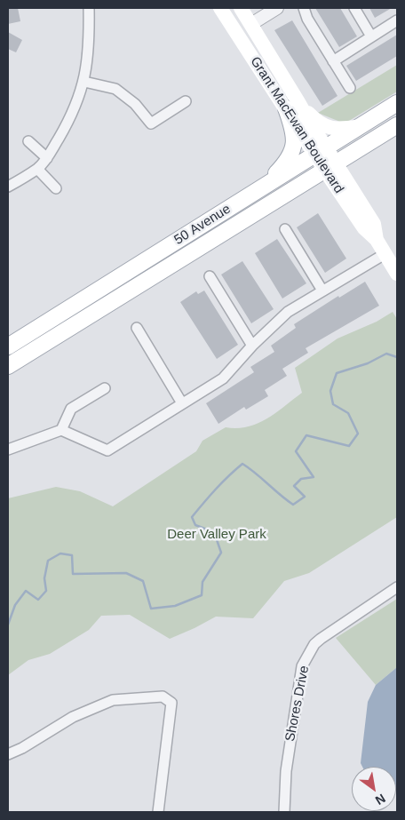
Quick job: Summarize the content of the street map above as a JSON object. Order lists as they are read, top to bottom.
{
  "streets": {
    "main road": ["Grant MacEwan Boulevard", "50 Avenue"],
    "street": ["Shores Drive"]
  },
  "crossings": [
    ["Grant MacEwan Boulevard", "50 Avenue"]
  ],
  "parks": ["Deer Valley Park"],
  "north": "bottom right"
}
